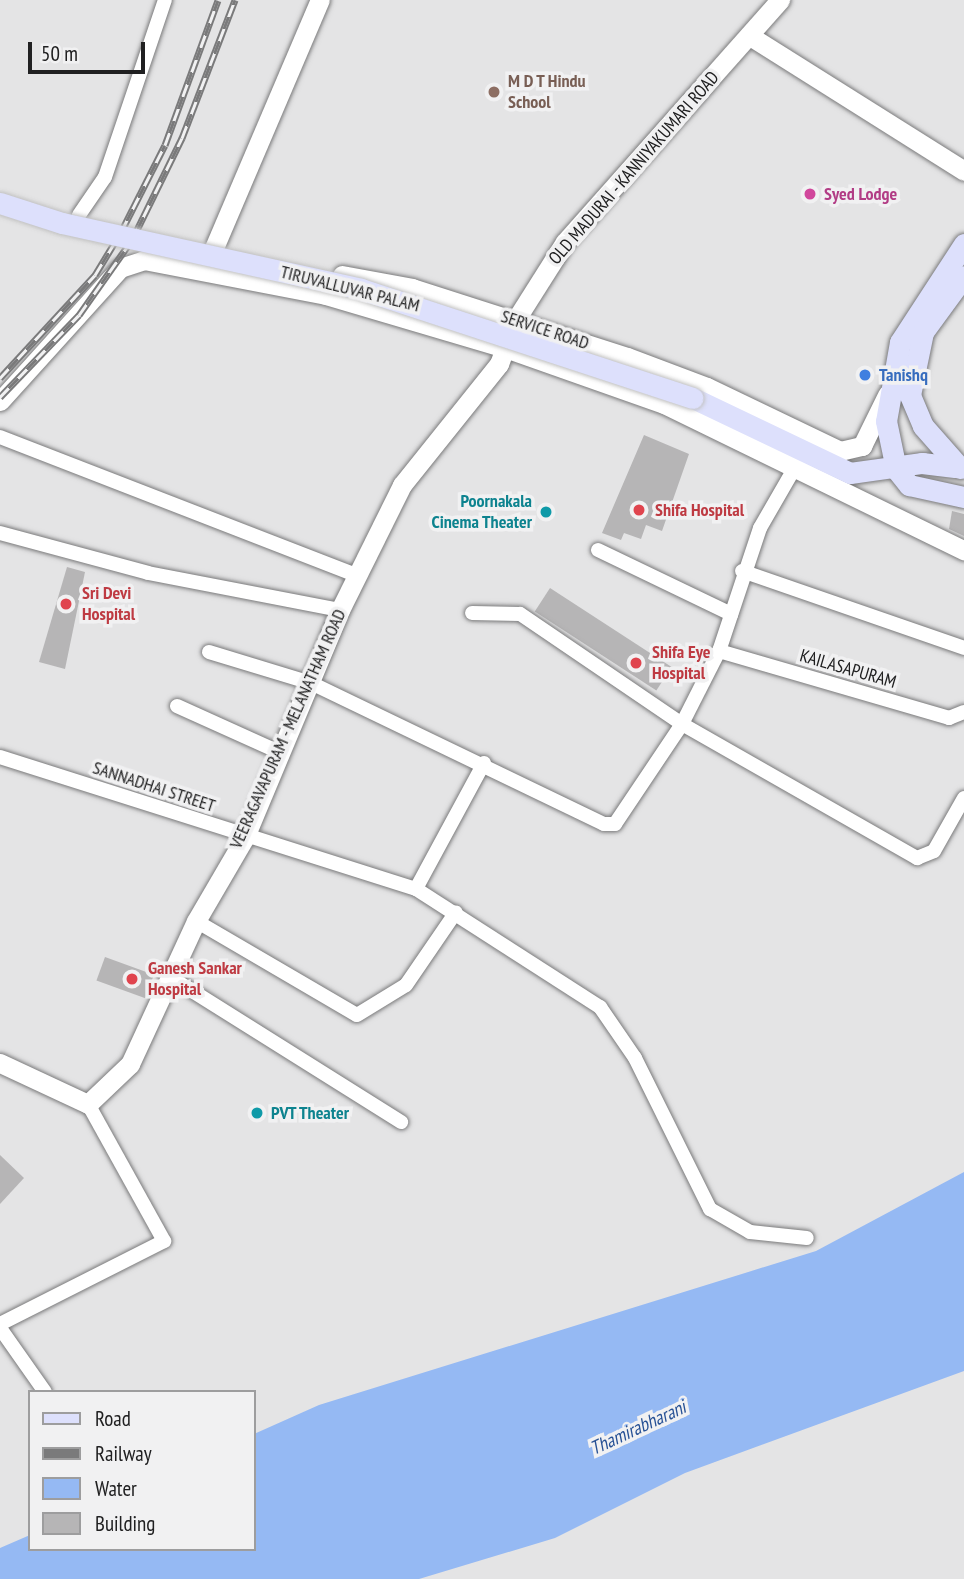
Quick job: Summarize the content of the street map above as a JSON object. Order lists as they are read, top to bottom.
{
  "streets": {
    "main road": [
      "OLD MADURAI - KANNIYAKUMARI ROAD",
      "TIRUVALLUVAR PALAM",
      "SERVICE ROAD",
      "VEERAGAVAPURAM - MELANATHAM ROAD"
    ],
    "street": ["KAILASAPURAM", "SANNADHAI STREET"]
  },
  "crossings": [
    ["OLD MADURAI - KANNIYAKUMARI ROAD", "SERVICE ROAD"],
    ["OLD MADURAI - KANNIYAKUMARI ROAD", "VEERAGAVAPURAM - MELANATHAM ROAD"],
    ["VEERAGAVAPURAM - MELANATHAM ROAD", "SANNADHAI STREET"]
  ],
  "water": ["Thamirabharani"],
  "places": [
    "M D T Hindu School",
    "Syed Lodge",
    "Tanishq",
    "Shifa Hospital",
    "Poornakala Cinema Theater",
    "Sri Devi Hospital",
    "Shifa Eye Hospital",
    "Ganesh Sankar Hospital",
    "PVT Theater"
  ],
  "legend": [
    "Road",
    "Railway",
    "Water",
    "Building"
  ],
  "scale_bar": "50 m"
}
